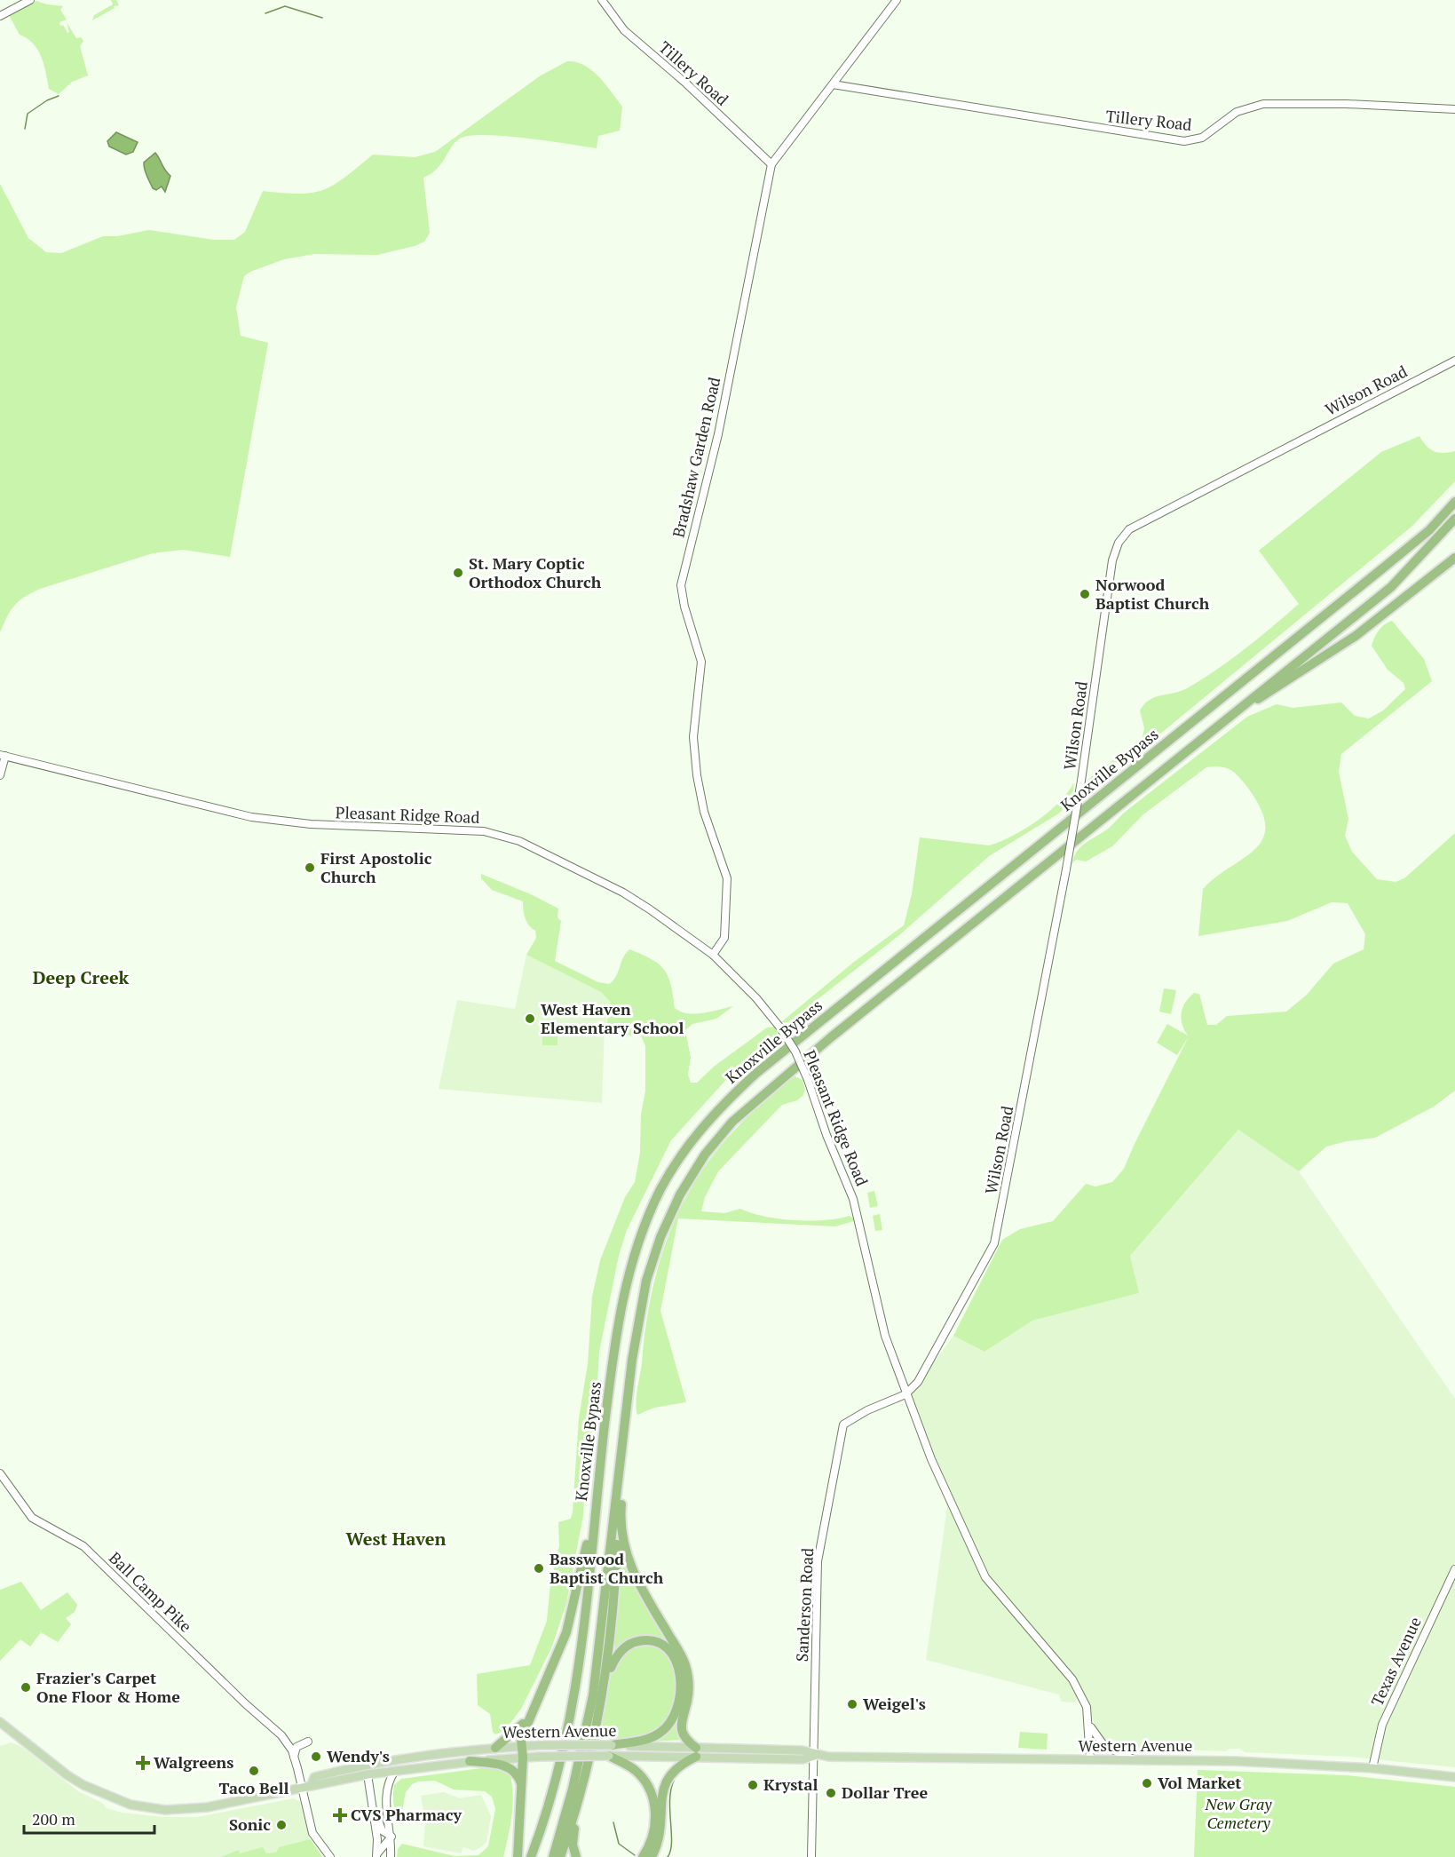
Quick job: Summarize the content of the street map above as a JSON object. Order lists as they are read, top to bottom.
{
  "streets": {
    "highway": ["Knoxville Bypass"],
    "main road": ["Western Avenue"],
    "street": [
      "Tillery Road",
      "Wilson Road",
      "Bradshaw Garden Road",
      "Pleasant Ridge Road",
      "Ball Camp Pike",
      "Sanderson Road",
      "Texas Avenue"
    ]
  },
  "crossings": [
    ["Tillery Road", "Bradshaw Garden Road"],
    ["Wilson Road", "Pleasant Ridge Road"],
    ["Wilson Road", "Sanderson Road"],
    ["Bradshaw Garden Road", "Pleasant Ridge Road"],
    ["Pleasant Ridge Road", "Sanderson Road"],
    ["Pleasant Ridge Road", "Western Avenue"],
    ["Ball Camp Pike", "Western Avenue"],
    ["Sanderson Road", "Western Avenue"],
    ["Texas Avenue", "Western Avenue"]
  ],
  "districts": ["Deep Creek", "West Haven"],
  "parks": ["New Gray Cemetery"],
  "places": {
    "other": [
      "St. Mary Coptic Orthodox Church",
      "Norwood Baptist Church",
      "First Apostolic Church",
      "West Haven Elementary School",
      "Basswood Baptist Church",
      "Frazier's Carpet One Floor & Home",
      "Weigel's",
      "Wendy's",
      "Taco Bell",
      "Vol Market",
      "Krystal",
      "Dollar Tree",
      "Sonic"
    ],
    "health": ["Walgreens", "CVS Pharmacy"]
  },
  "scale_bar": "200 m"
}
